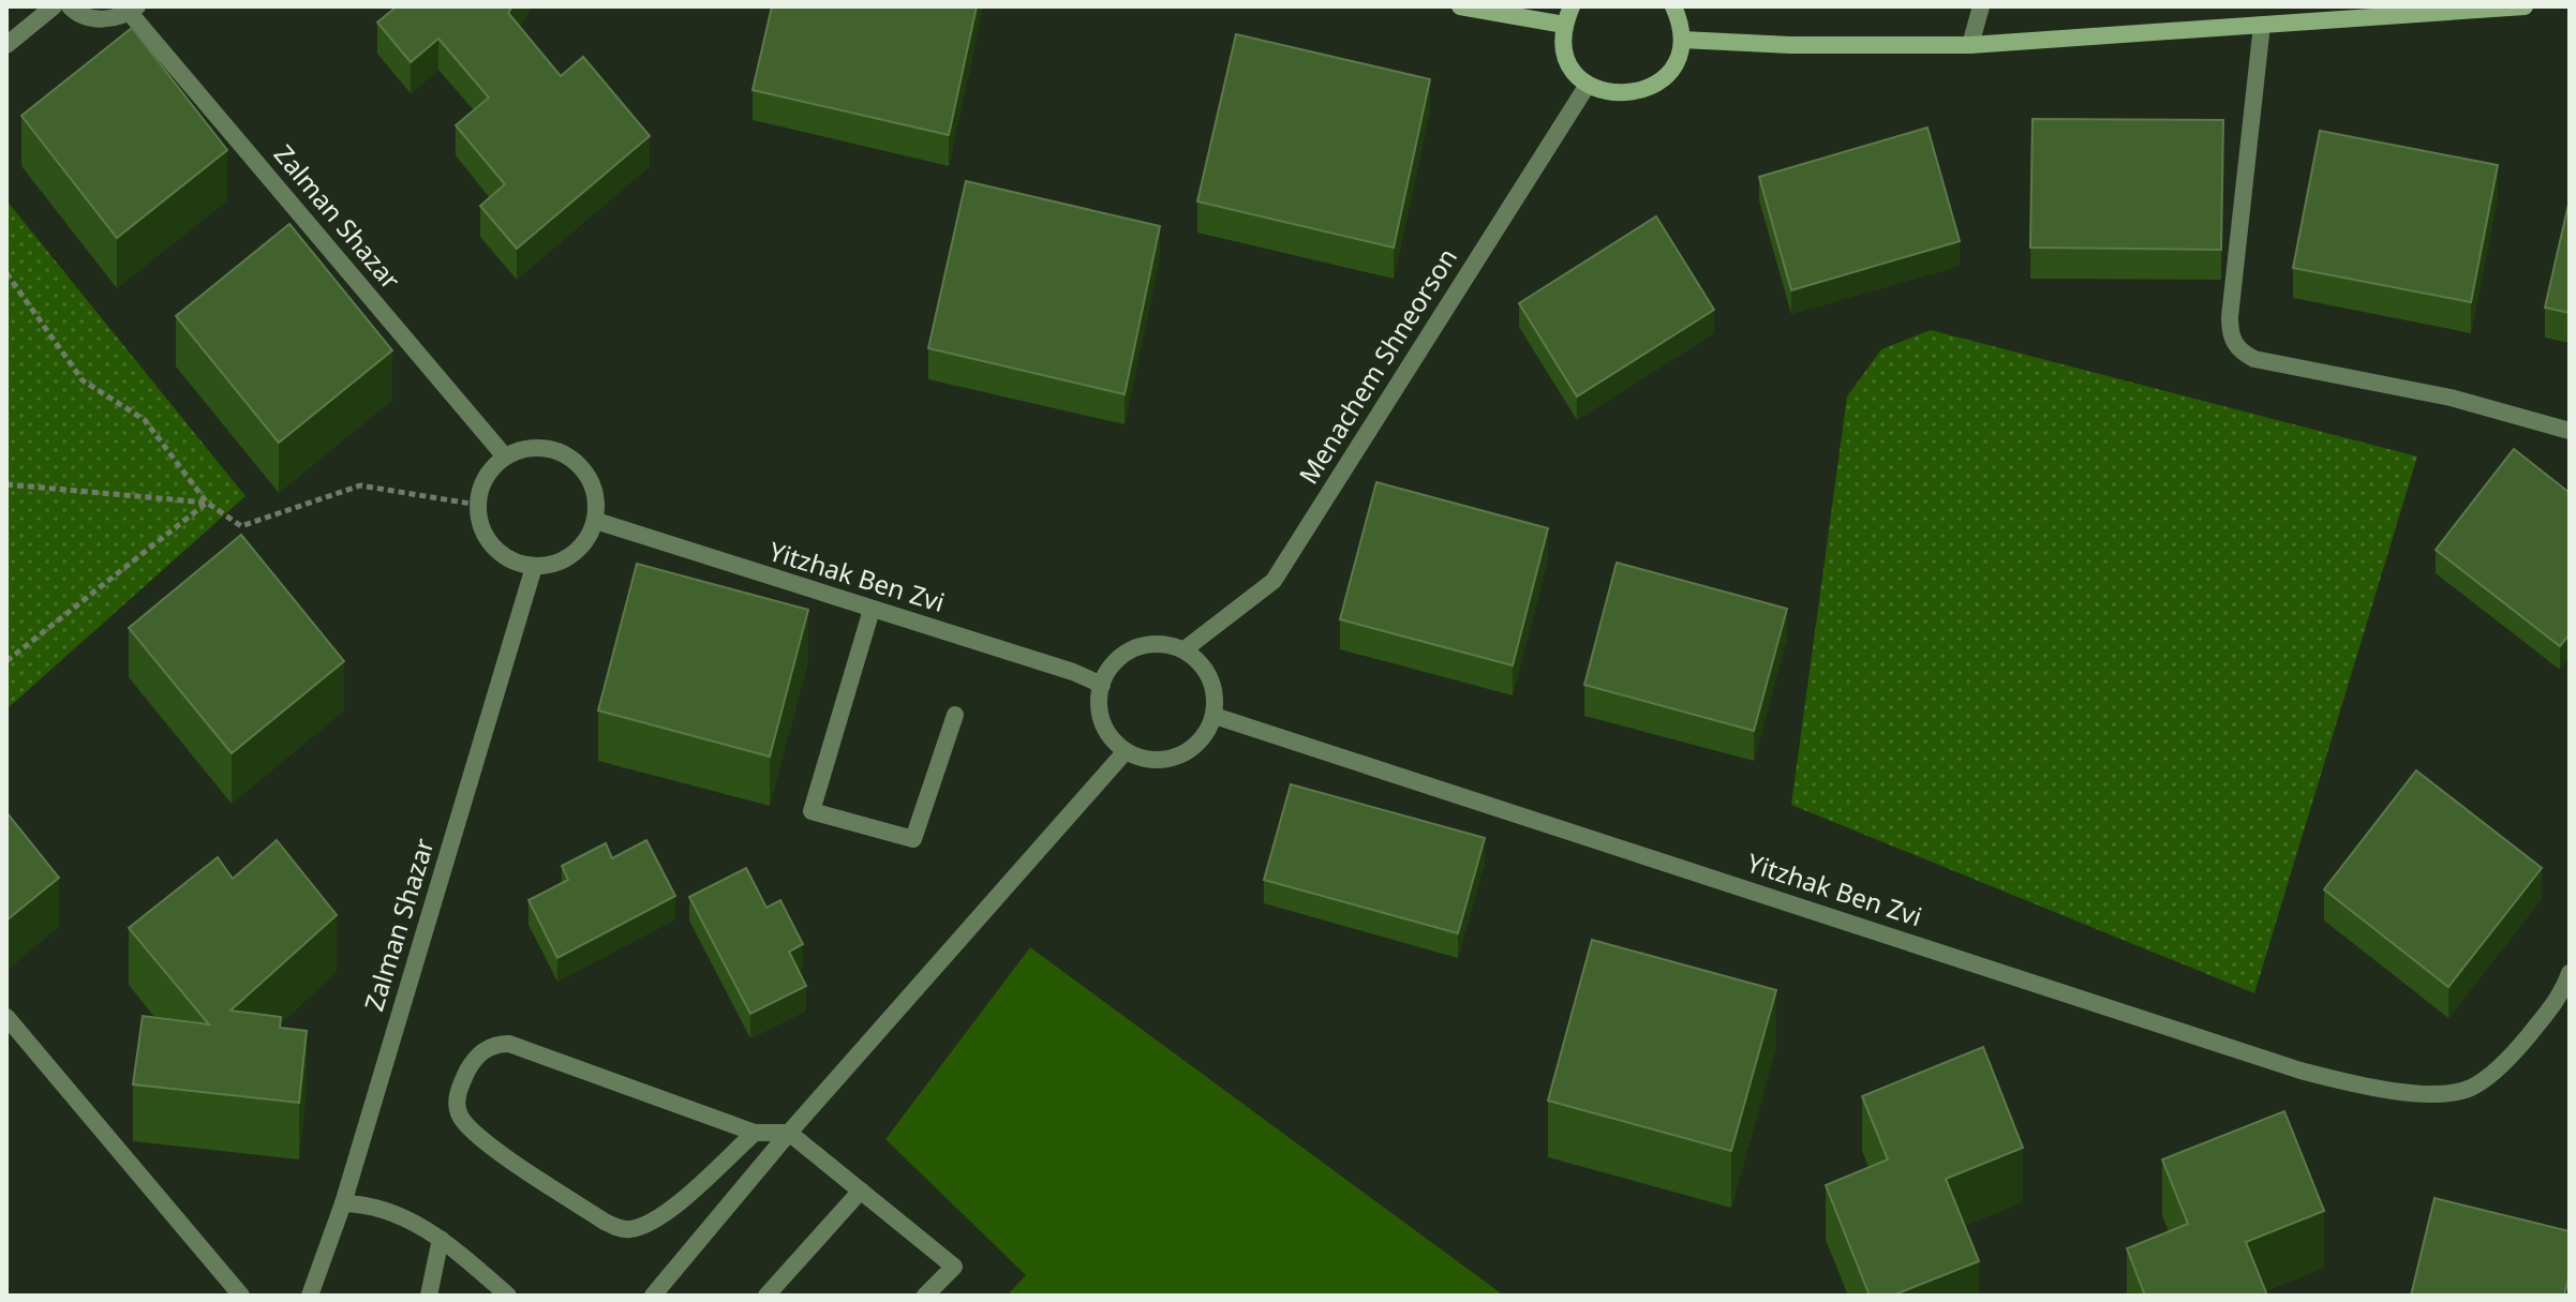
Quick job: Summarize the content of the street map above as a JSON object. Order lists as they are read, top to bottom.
{
  "streets": {
    "street": ["Zalman Shazar", "Menachem Shneorson", "Yitzhak Ben Zvi"]
  },
  "crossings": [
    ["Zalman Shazar", "Yitzhak Ben Zvi"],
    ["Menachem Shneorson", "Yitzhak Ben Zvi"]
  ]
}
